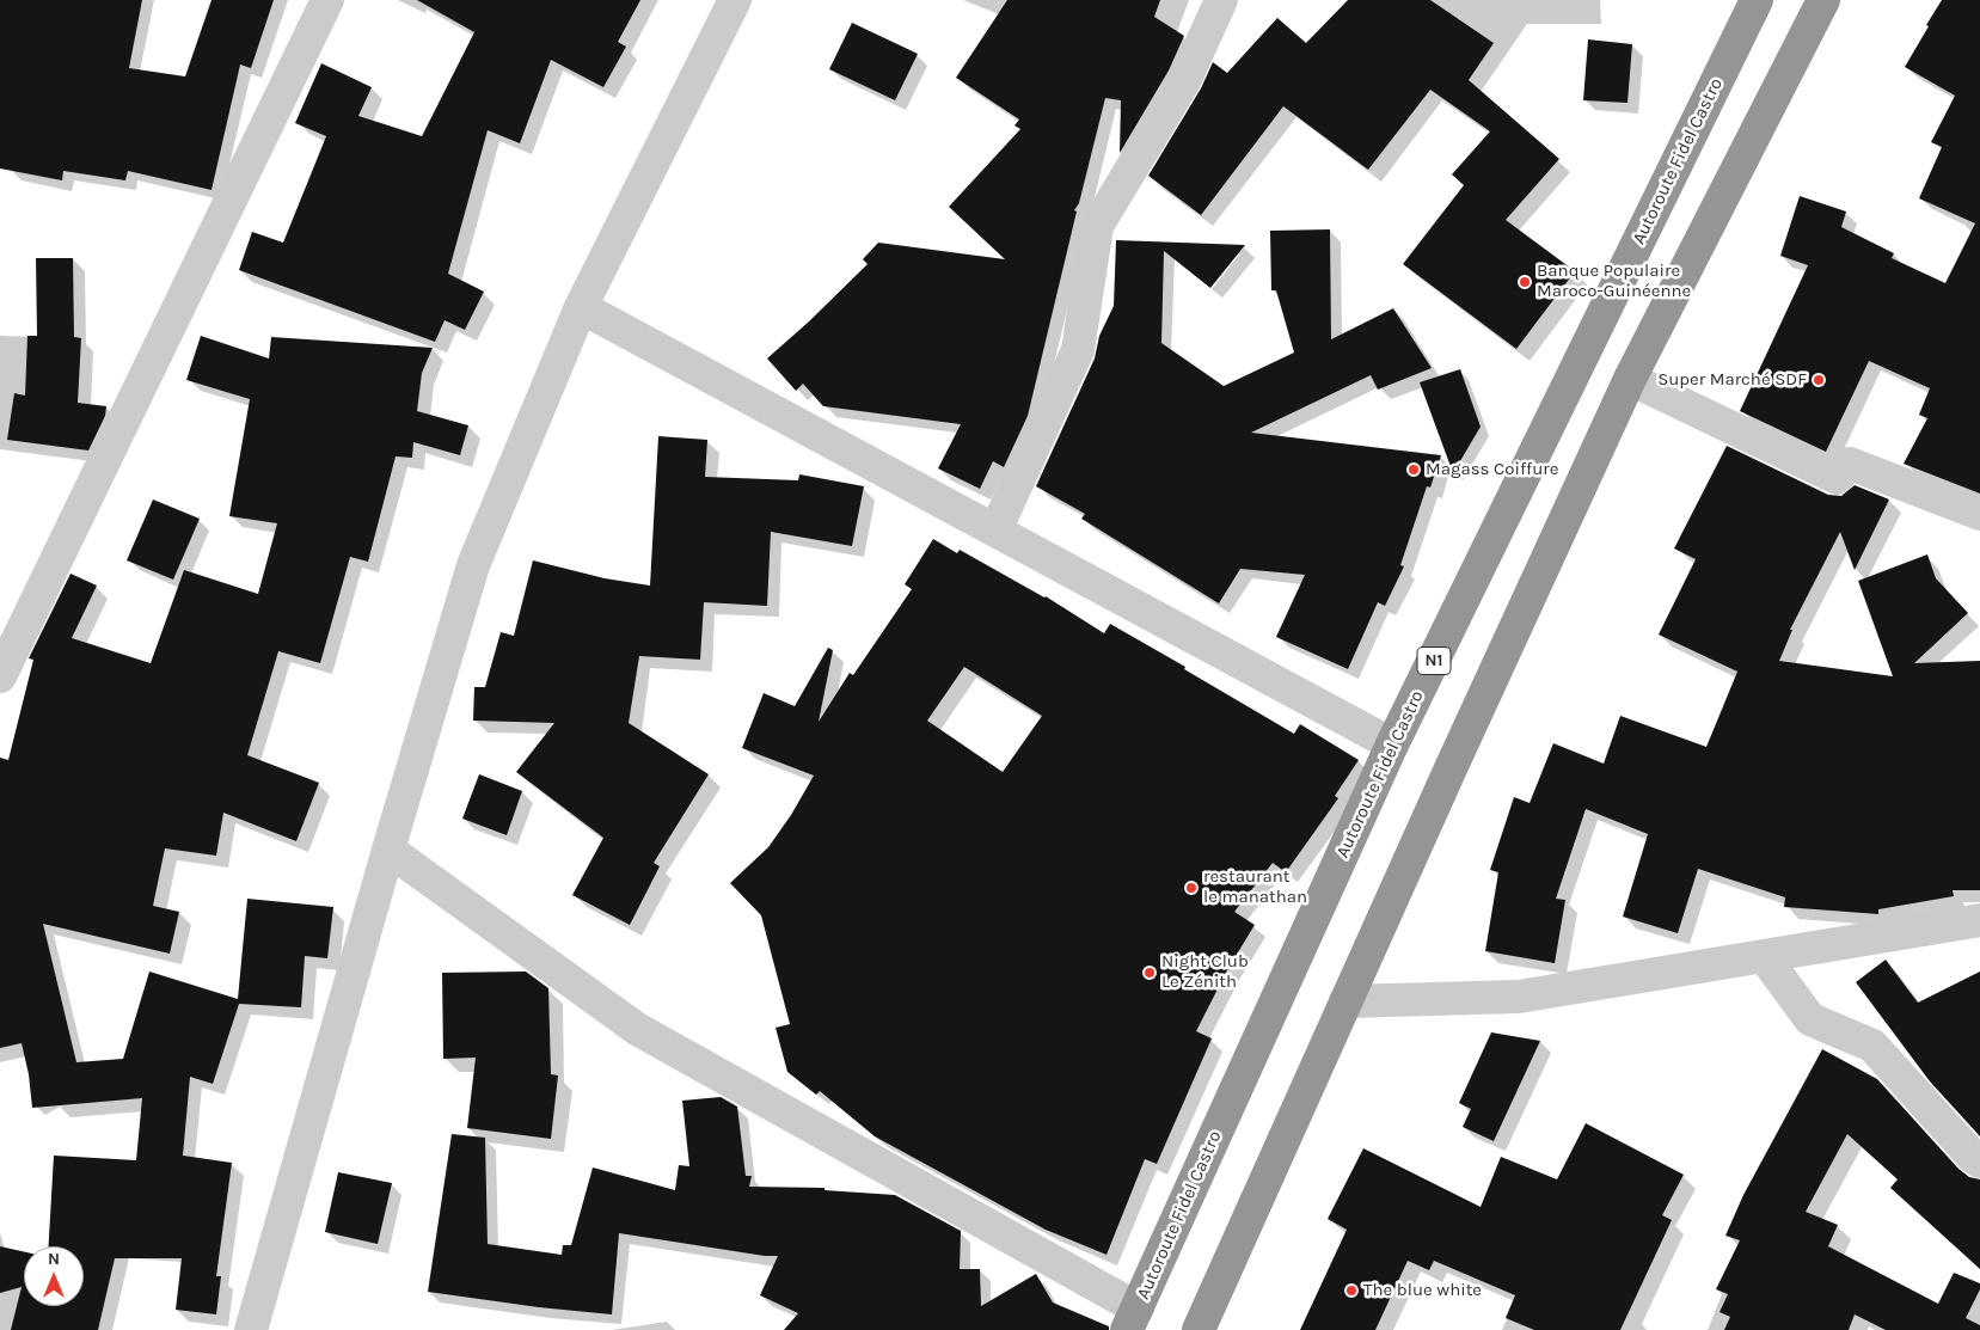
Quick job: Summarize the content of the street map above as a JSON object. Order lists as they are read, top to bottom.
{
  "streets": {
    "highway": ["Autoroute Fidel Castro", "N1"]
  },
  "places": [
    "Banque Populaire Maroco-Guinéenne",
    "Super Marché SDF",
    "Magass Coiffure",
    "restaurant le manathan",
    "Night Club Le Zénith",
    "The blue white"
  ],
  "north": "top"
}
